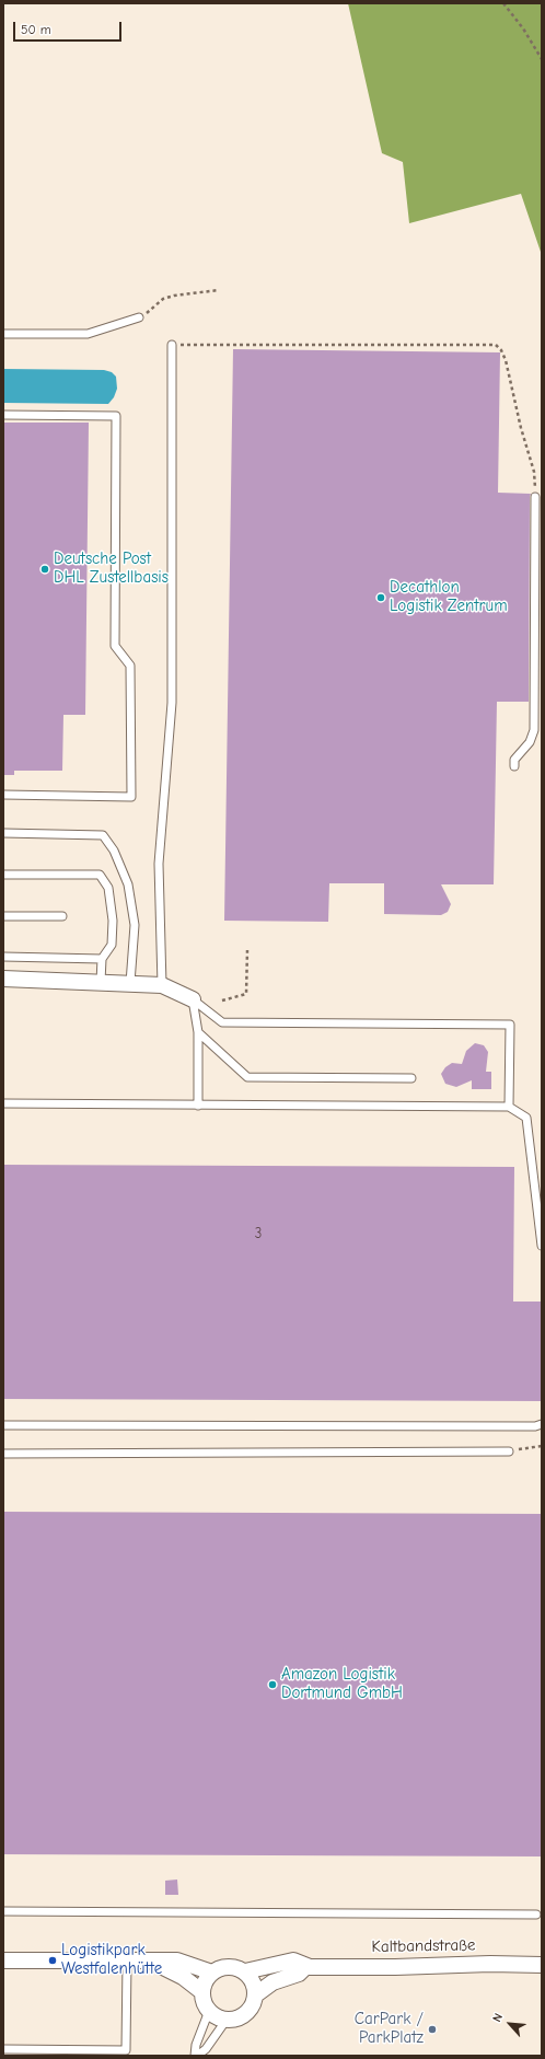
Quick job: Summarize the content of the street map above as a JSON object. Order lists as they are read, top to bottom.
{
  "streets": {
    "street": ["Kaltbandstraße"]
  },
  "places": [
    "Deutsche Post DHL Zustellbasis",
    "Decathlon Logistik Zentrum",
    "Amazon Logistik Dortmund GmbH",
    "Logistikpark Westfalenhütte",
    "CarPark / ParkPlatz"
  ],
  "house_numbers": ["3"],
  "scale_bar": "50 m",
  "north": "top left"
}
